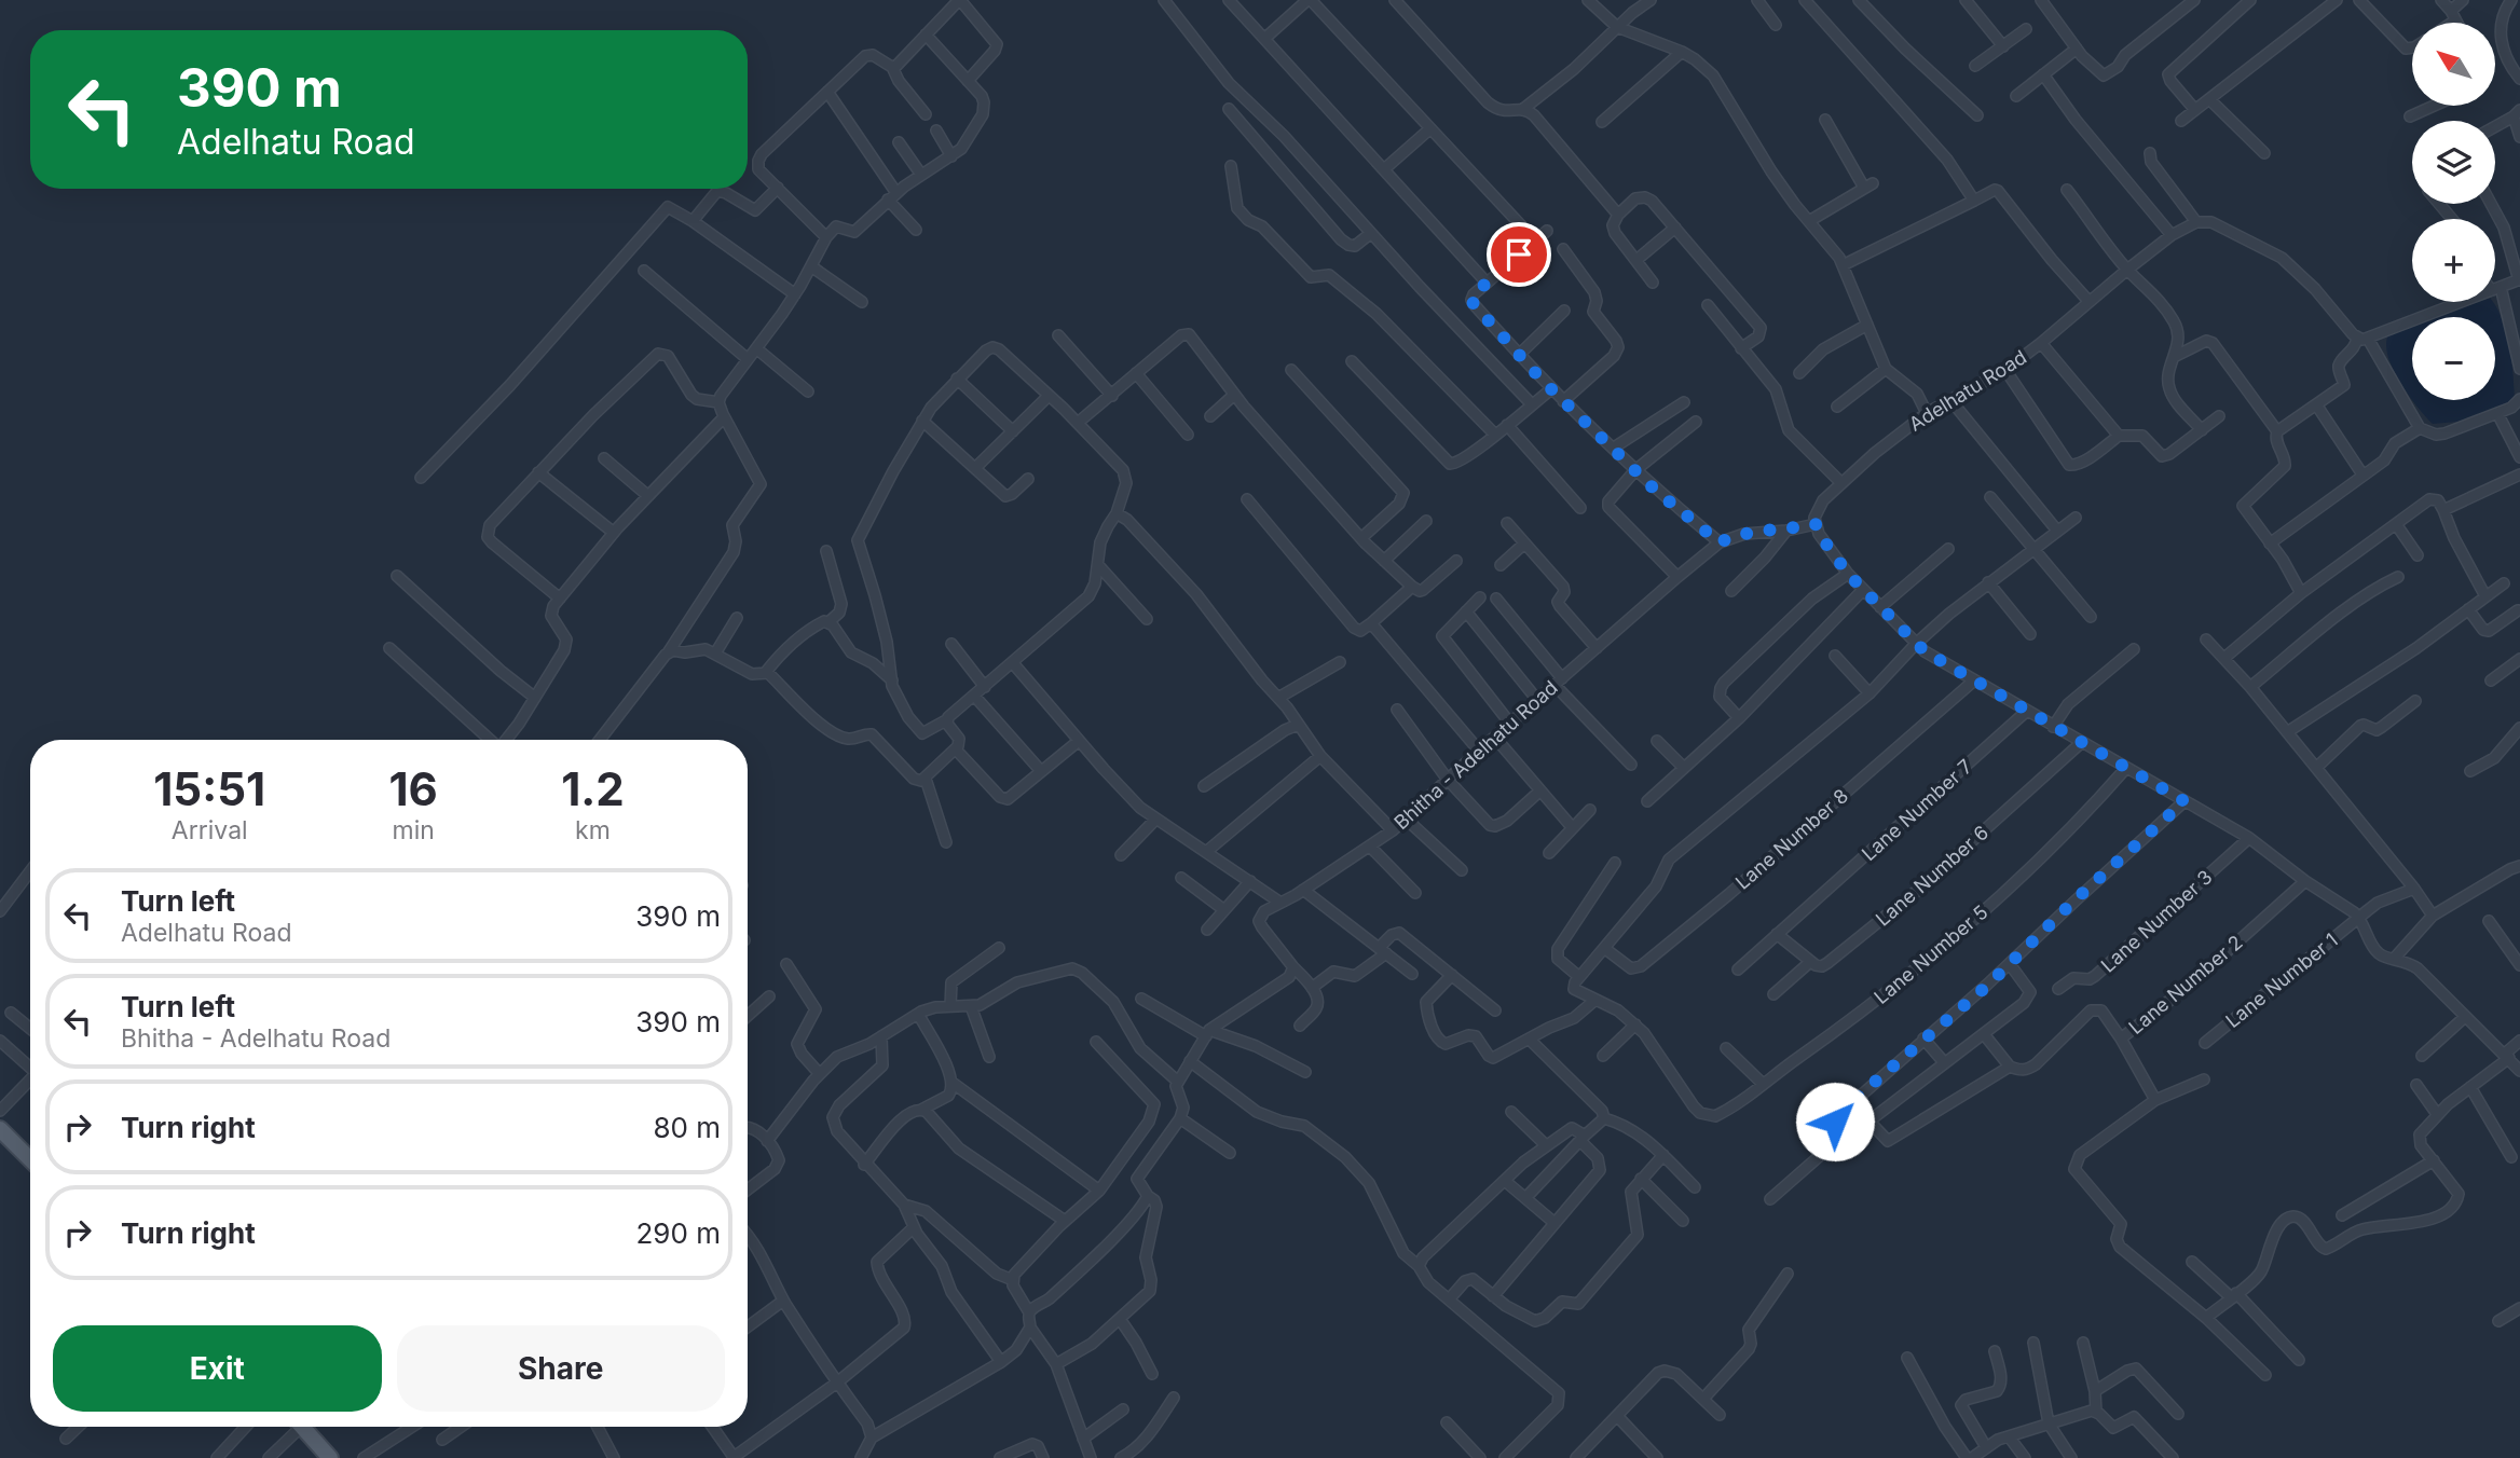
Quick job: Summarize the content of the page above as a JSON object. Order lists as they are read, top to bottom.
{
  "streets": {
    "street": [
      "Adelhatu Road",
      "Bhitha - Adelhatu Road",
      "Lane Number 7",
      "Lane Number 8",
      "Lane Number 6",
      "Lane Number 3",
      "Lane Number 5",
      "Lane Number 1",
      "Lane Number 2"
    ]
  },
  "crossings": [
    ["Adelhatu Road", "Bhitha - Adelhatu Road"]
  ],
  "north": "top left",
  "page": {
    "map_buttons": ["+", "−"],
    "turn": ["390 m", "Adelhatu Road"],
    "eta": [
      "15:51",
      "Arrival",
      "16",
      "min",
      "1.2",
      "km"
    ],
    "list": [
      {
        "name": "Turn left",
        "note": "Adelhatu Road",
        "value": "390 m"
      },
      {
        "name": "Turn left",
        "note": "Bhitha - Adelhatu Road",
        "value": "390 m"
      },
      {
        "name": "Turn right",
        "value": "80 m"
      },
      {
        "name": "Turn right",
        "value": "290 m"
      }
    ],
    "buttons": ["Exit", "Share"]
  }
}
